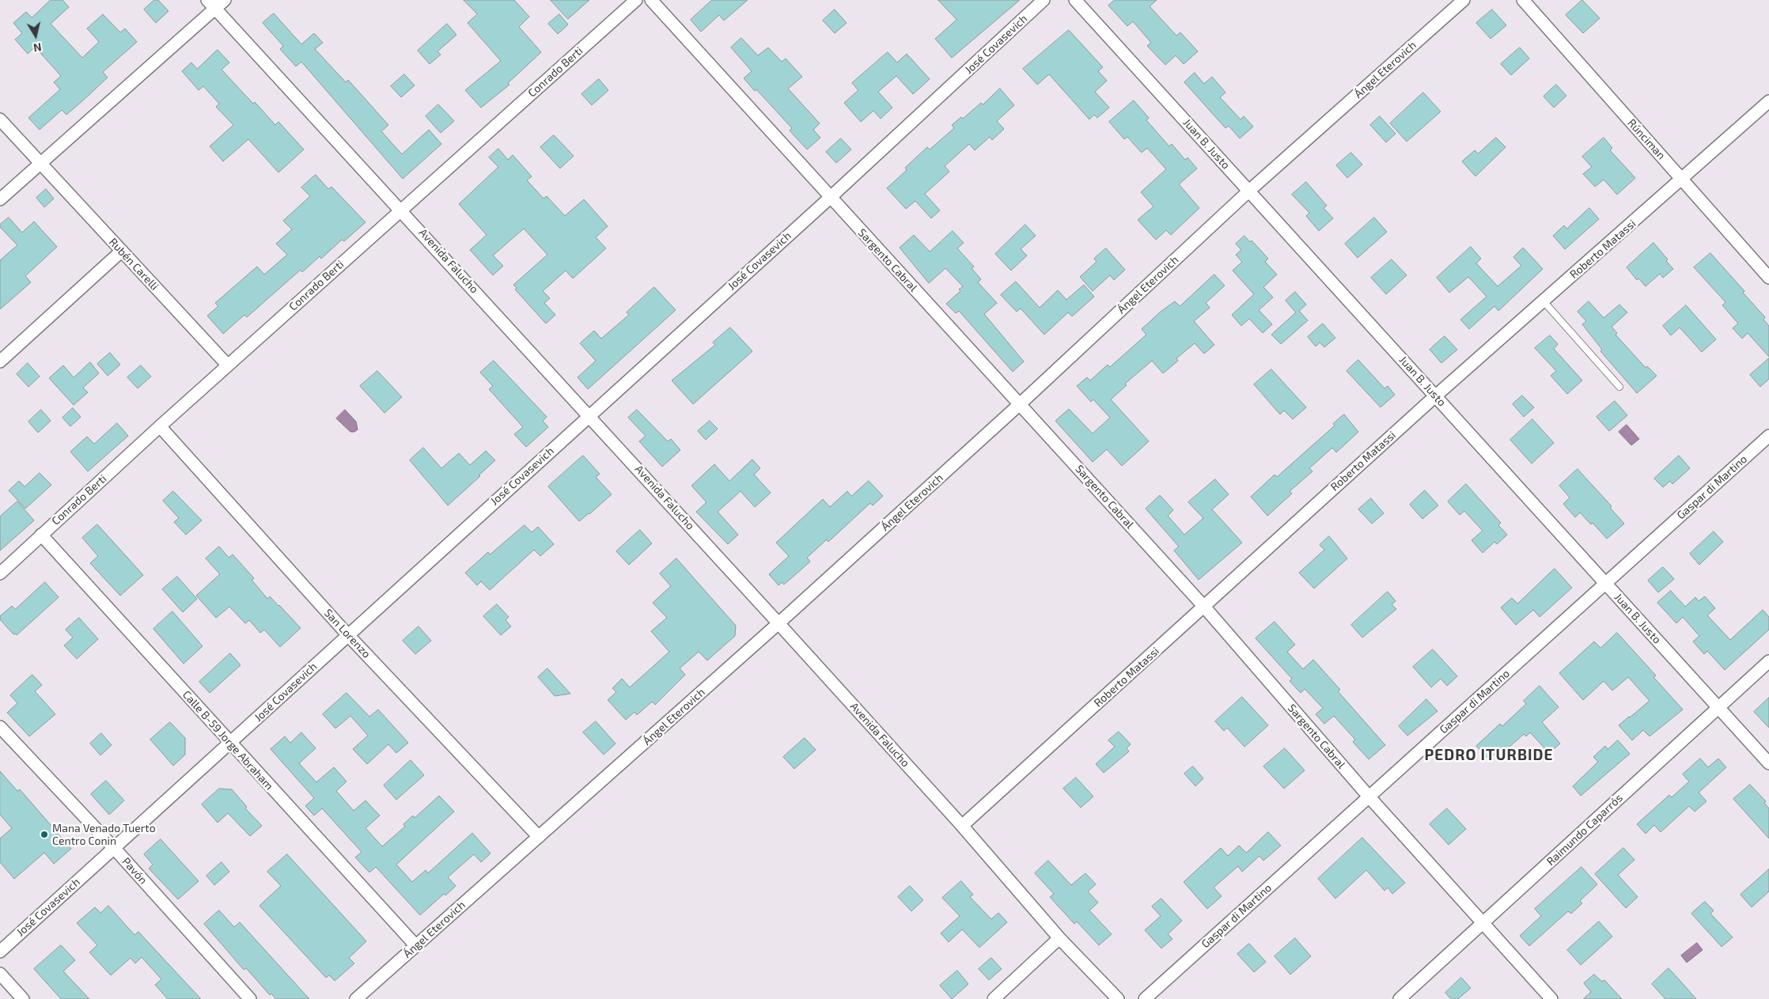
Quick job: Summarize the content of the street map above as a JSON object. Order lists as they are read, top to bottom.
{
  "streets": {
    "street": [
      "José Covasevich",
      "Ángel Eterovich",
      "Conrado Berti",
      "Rúnciman",
      "Juan B. Justo",
      "Roberto Matassi",
      "Sargento Cabral",
      "Avenida Falucho",
      "Rubén Carelli",
      "Gaspar di Martino",
      "San Lorenzo",
      "Calle B-59 Jorge Abraham",
      "Raimundo Caparrós",
      "Pavón"
    ]
  },
  "crossings": [
    ["José Covasevich", "Sargento Cabral"],
    ["José Covasevich", "Avenida Falucho"],
    ["José Covasevich", "San Lorenzo"],
    ["José Covasevich", "Calle B-59 Jorge Abraham"],
    ["José Covasevich", "Pavón"],
    ["Ángel Eterovich", "Juan B. Justo"],
    ["Ángel Eterovich", "Sargento Cabral"],
    ["Ángel Eterovich", "Avenida Falucho"],
    ["Ángel Eterovich", "San Lorenzo"],
    ["Ángel Eterovich", "Calle B-59 Jorge Abraham"],
    ["Conrado Berti", "Avenida Falucho"],
    ["Conrado Berti", "Rubén Carelli"],
    ["Conrado Berti", "San Lorenzo"],
    ["Conrado Berti", "Calle B-59 Jorge Abraham"],
    ["Rúnciman", "Roberto Matassi"],
    ["Juan B. Justo", "Roberto Matassi"],
    ["Juan B. Justo", "Gaspar di Martino"],
    ["Juan B. Justo", "Raimundo Caparrós"],
    ["Roberto Matassi", "Sargento Cabral"],
    ["Roberto Matassi", "Avenida Falucho"],
    ["Sargento Cabral", "Gaspar di Martino"],
    ["Sargento Cabral", "Raimundo Caparrós"]
  ],
  "districts": ["PEDRO ITURBIDE"],
  "places": ["Mana Venado Tuerto Centro Conin"],
  "north": "bottom"
}
